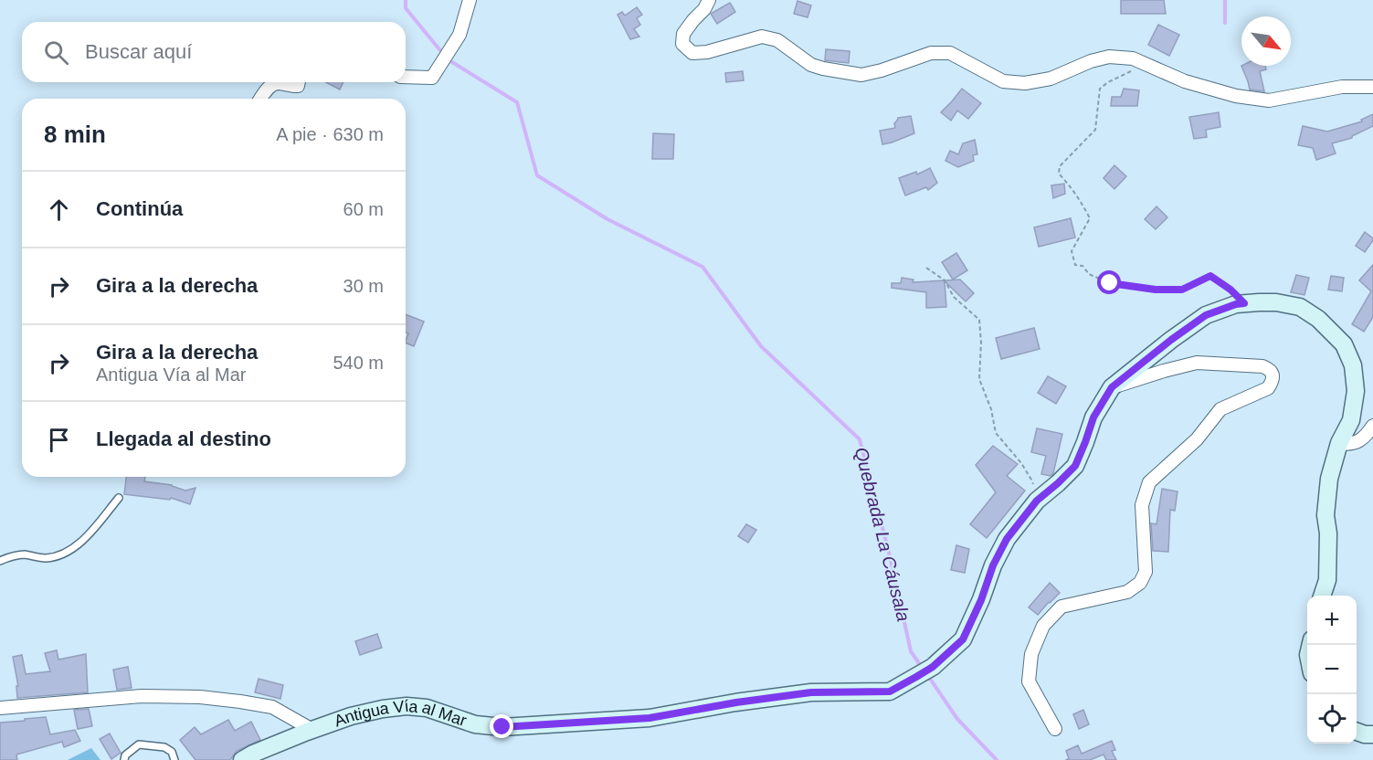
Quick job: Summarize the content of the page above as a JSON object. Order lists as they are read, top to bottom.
{
  "streets": {
    "main road": ["Antigua Vía al Mar"]
  },
  "water": ["Quebrada La Cáusala"],
  "north": "bottom right",
  "page": {
    "search": "Buscar aquí",
    "heading": ["8 min", "A pie · 630 m"],
    "list": [
      ["Continúa", "60 m"],
      ["Gira a la derecha", "30 m"],
      ["Gira a la derecha", "Antigua Vía al Mar", "540 m"],
      "Llegada al destino"
    ],
    "map_buttons": ["+", "−"]
  }
}
